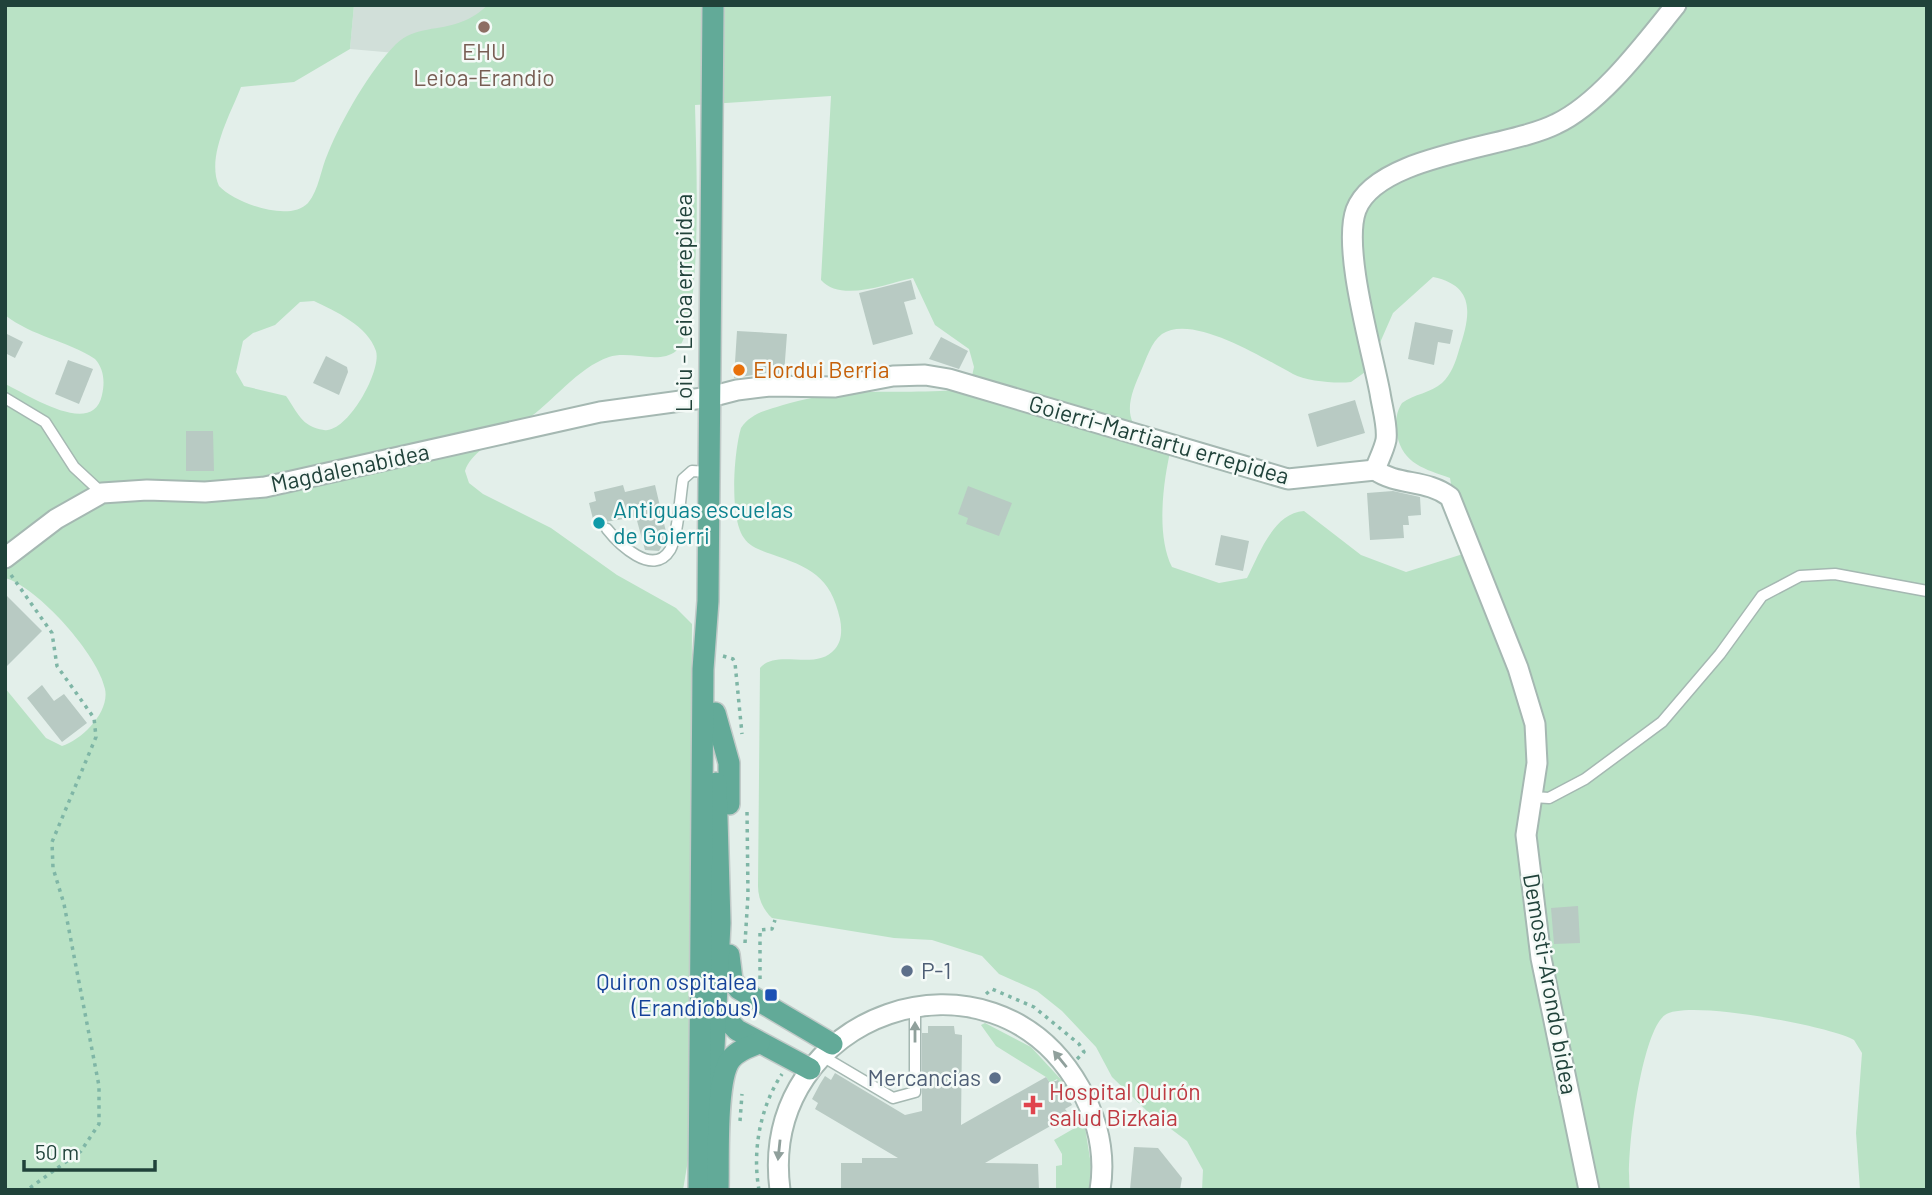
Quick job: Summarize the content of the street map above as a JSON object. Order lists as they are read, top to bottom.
{
  "streets": {
    "main road": ["Loiu - Leioa errepidea"],
    "street": ["Goierri-Martiartu errepidea", "Magdalenabidea", "Demosti-Arondo bidea"]
  },
  "crossings": [
    ["Loiu - Leioa errepidea", "Goierri-Martiartu errepidea"],
    ["Loiu - Leioa errepidea", "Magdalenabidea"],
    ["Goierri-Martiartu errepidea", "Magdalenabidea"],
    ["Goierri-Martiartu errepidea", "Demosti-Arondo bidea"]
  ],
  "places": {
    "other": [
      "EHU Leioa-Erandio",
      "Elordui Berria",
      "Antiguas escuelas de Goierri",
      "P-1",
      "Mercancias"
    ],
    "transit": ["Quiron ospitalea (Erandiobus)"],
    "health": ["Hospital Quirón salud Bizkaia"]
  },
  "scale_bar": "50 m"
}
